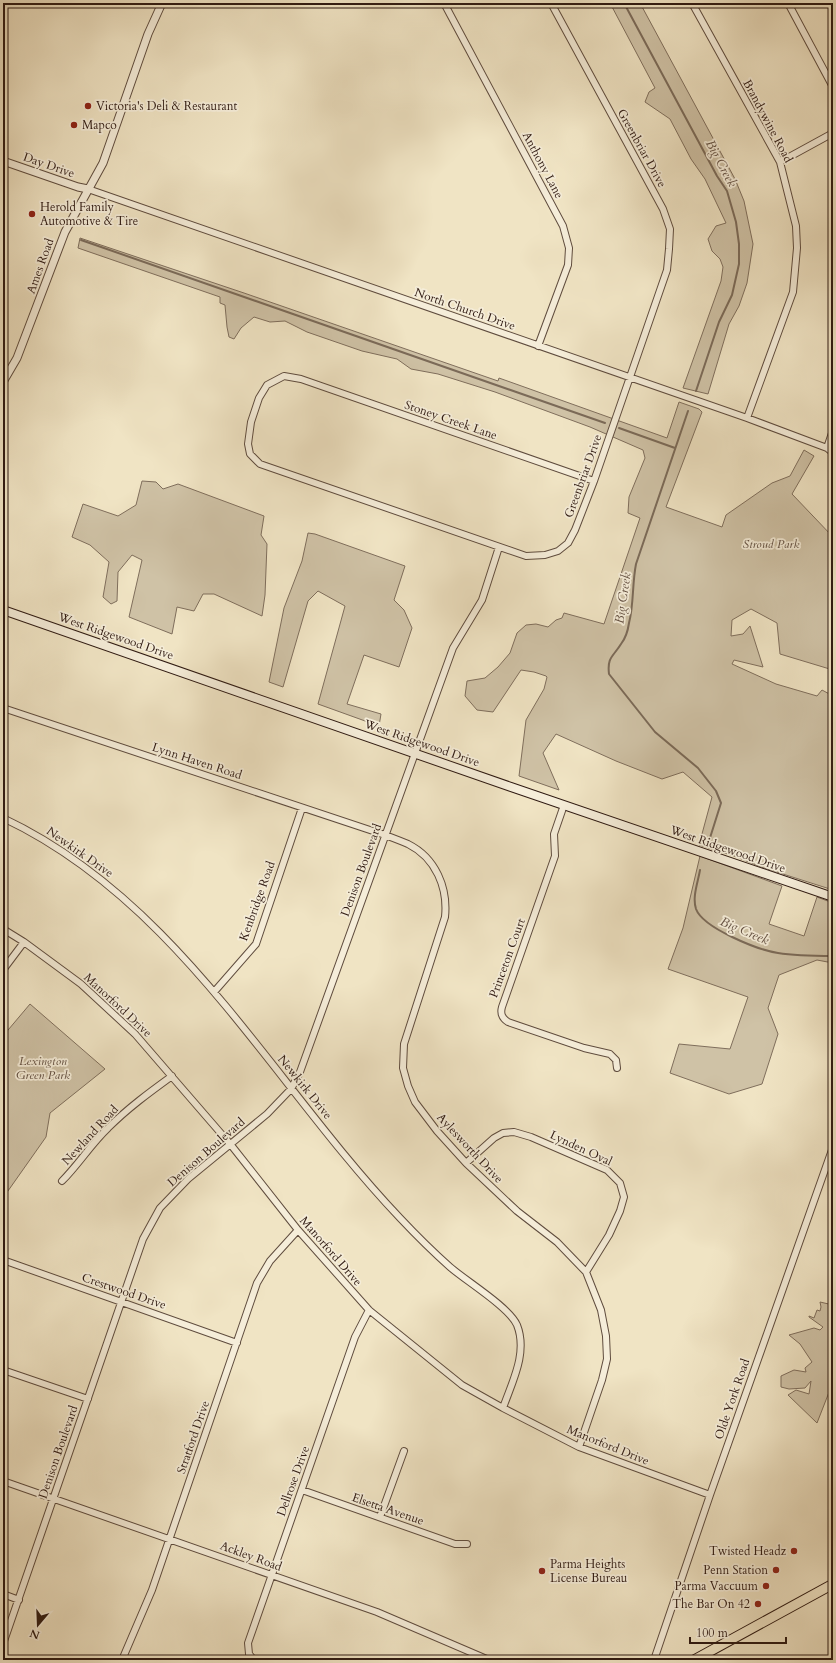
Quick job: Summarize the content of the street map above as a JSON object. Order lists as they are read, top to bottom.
{
  "streets": {
    "main road": ["West Ridgewood Drive"],
    "street": [
      "Brandywine Road",
      "Greenbriar Drive",
      "Day Drive",
      "Anthony Lane",
      "Ames Road",
      "North Church Drive",
      "Stoney Creek Lane",
      "Lynn Haven Road",
      "Newkirk Drive",
      "Denison Boulevard",
      "Kenbridge Road",
      "Princeton Court",
      "Manorford Drive",
      "Newland Road",
      "Aylesworth Drive",
      "Lynden Oval",
      "Crestwood Drive",
      "Olde York Road",
      "Stratford Drive",
      "Dellrose Drive",
      "Elsetta Avenue",
      "Ackley Road"
    ]
  },
  "crossings": [
    ["Brandywine Road", "North Church Drive"],
    ["Greenbriar Drive", "North Church Drive"],
    ["Greenbriar Drive", "Stoney Creek Lane"],
    ["Greenbriar Drive", "Denison Boulevard"],
    ["Day Drive", "Ames Road"],
    ["Day Drive", "North Church Drive"],
    ["Anthony Lane", "North Church Drive"],
    ["Ames Road", "North Church Drive"],
    ["West Ridgewood Drive", "Denison Boulevard"],
    ["West Ridgewood Drive", "Princeton Court"],
    ["Lynn Haven Road", "Denison Boulevard"],
    ["Lynn Haven Road", "Kenbridge Road"],
    ["Lynn Haven Road", "Aylesworth Drive"],
    ["Newkirk Drive", "Denison Boulevard"],
    ["Newkirk Drive", "Kenbridge Road"],
    ["Newkirk Drive", "Manorford Drive"],
    ["Denison Boulevard", "Manorford Drive"],
    ["Denison Boulevard", "Aylesworth Drive"],
    ["Denison Boulevard", "Crestwood Drive"],
    ["Denison Boulevard", "Ackley Road"],
    ["Manorford Drive", "Newland Road"],
    ["Manorford Drive", "Aylesworth Drive"],
    ["Manorford Drive", "Olde York Road"],
    ["Manorford Drive", "Stratford Drive"],
    ["Manorford Drive", "Dellrose Drive"],
    ["Aylesworth Drive", "Lynden Oval"],
    ["Crestwood Drive", "Stratford Drive"],
    ["Stratford Drive", "Ackley Road"],
    ["Dellrose Drive", "Elsetta Avenue"],
    ["Dellrose Drive", "Ackley Road"]
  ],
  "water": ["Big Creek"],
  "parks": ["Stroud Park", "Lexington Green Park"],
  "places": [
    "Victoria's Deli & Restaurant",
    "Mapco",
    "Herold Family Automotive & Tire",
    "Twisted Headz",
    "Penn Station",
    "Parma Heights License Bureau",
    "Parma Vaccuum",
    "The Bar On 42"
  ],
  "scale_bar": "100 m",
  "north": "bottom"
}
